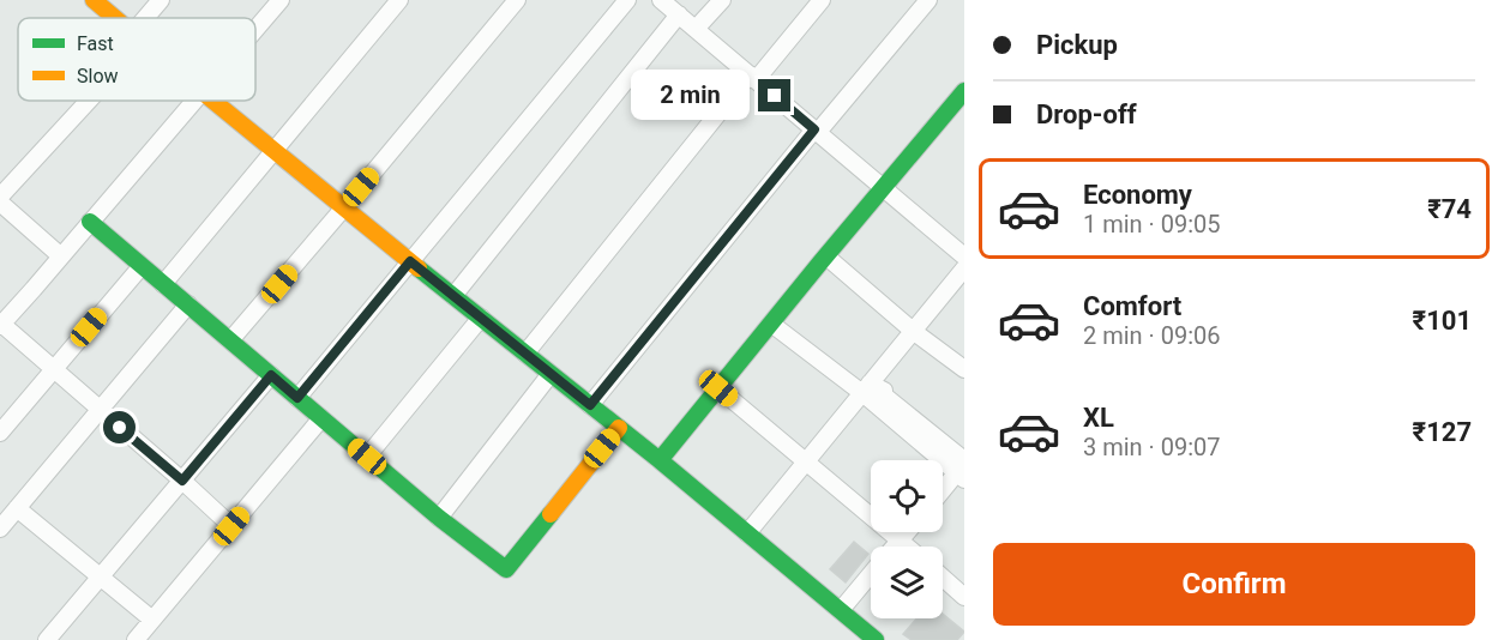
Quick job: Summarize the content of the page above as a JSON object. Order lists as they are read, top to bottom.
{
  "legend": ["Fast", "Slow"],
  "page": {
    "banner": ["Pickup", "Drop-off"],
    "bubble": "2 min",
    "list": [
      {
        "name": "Economy",
        "note": "1 min · 09:05",
        "value": "₹74"
      },
      {
        "name": "Comfort",
        "note": "2 min · 09:06",
        "value": "₹101"
      },
      {
        "name": "XL",
        "note": "3 min · 09:07",
        "value": "₹127"
      }
    ],
    "buttons": "Confirm"
  }
}
